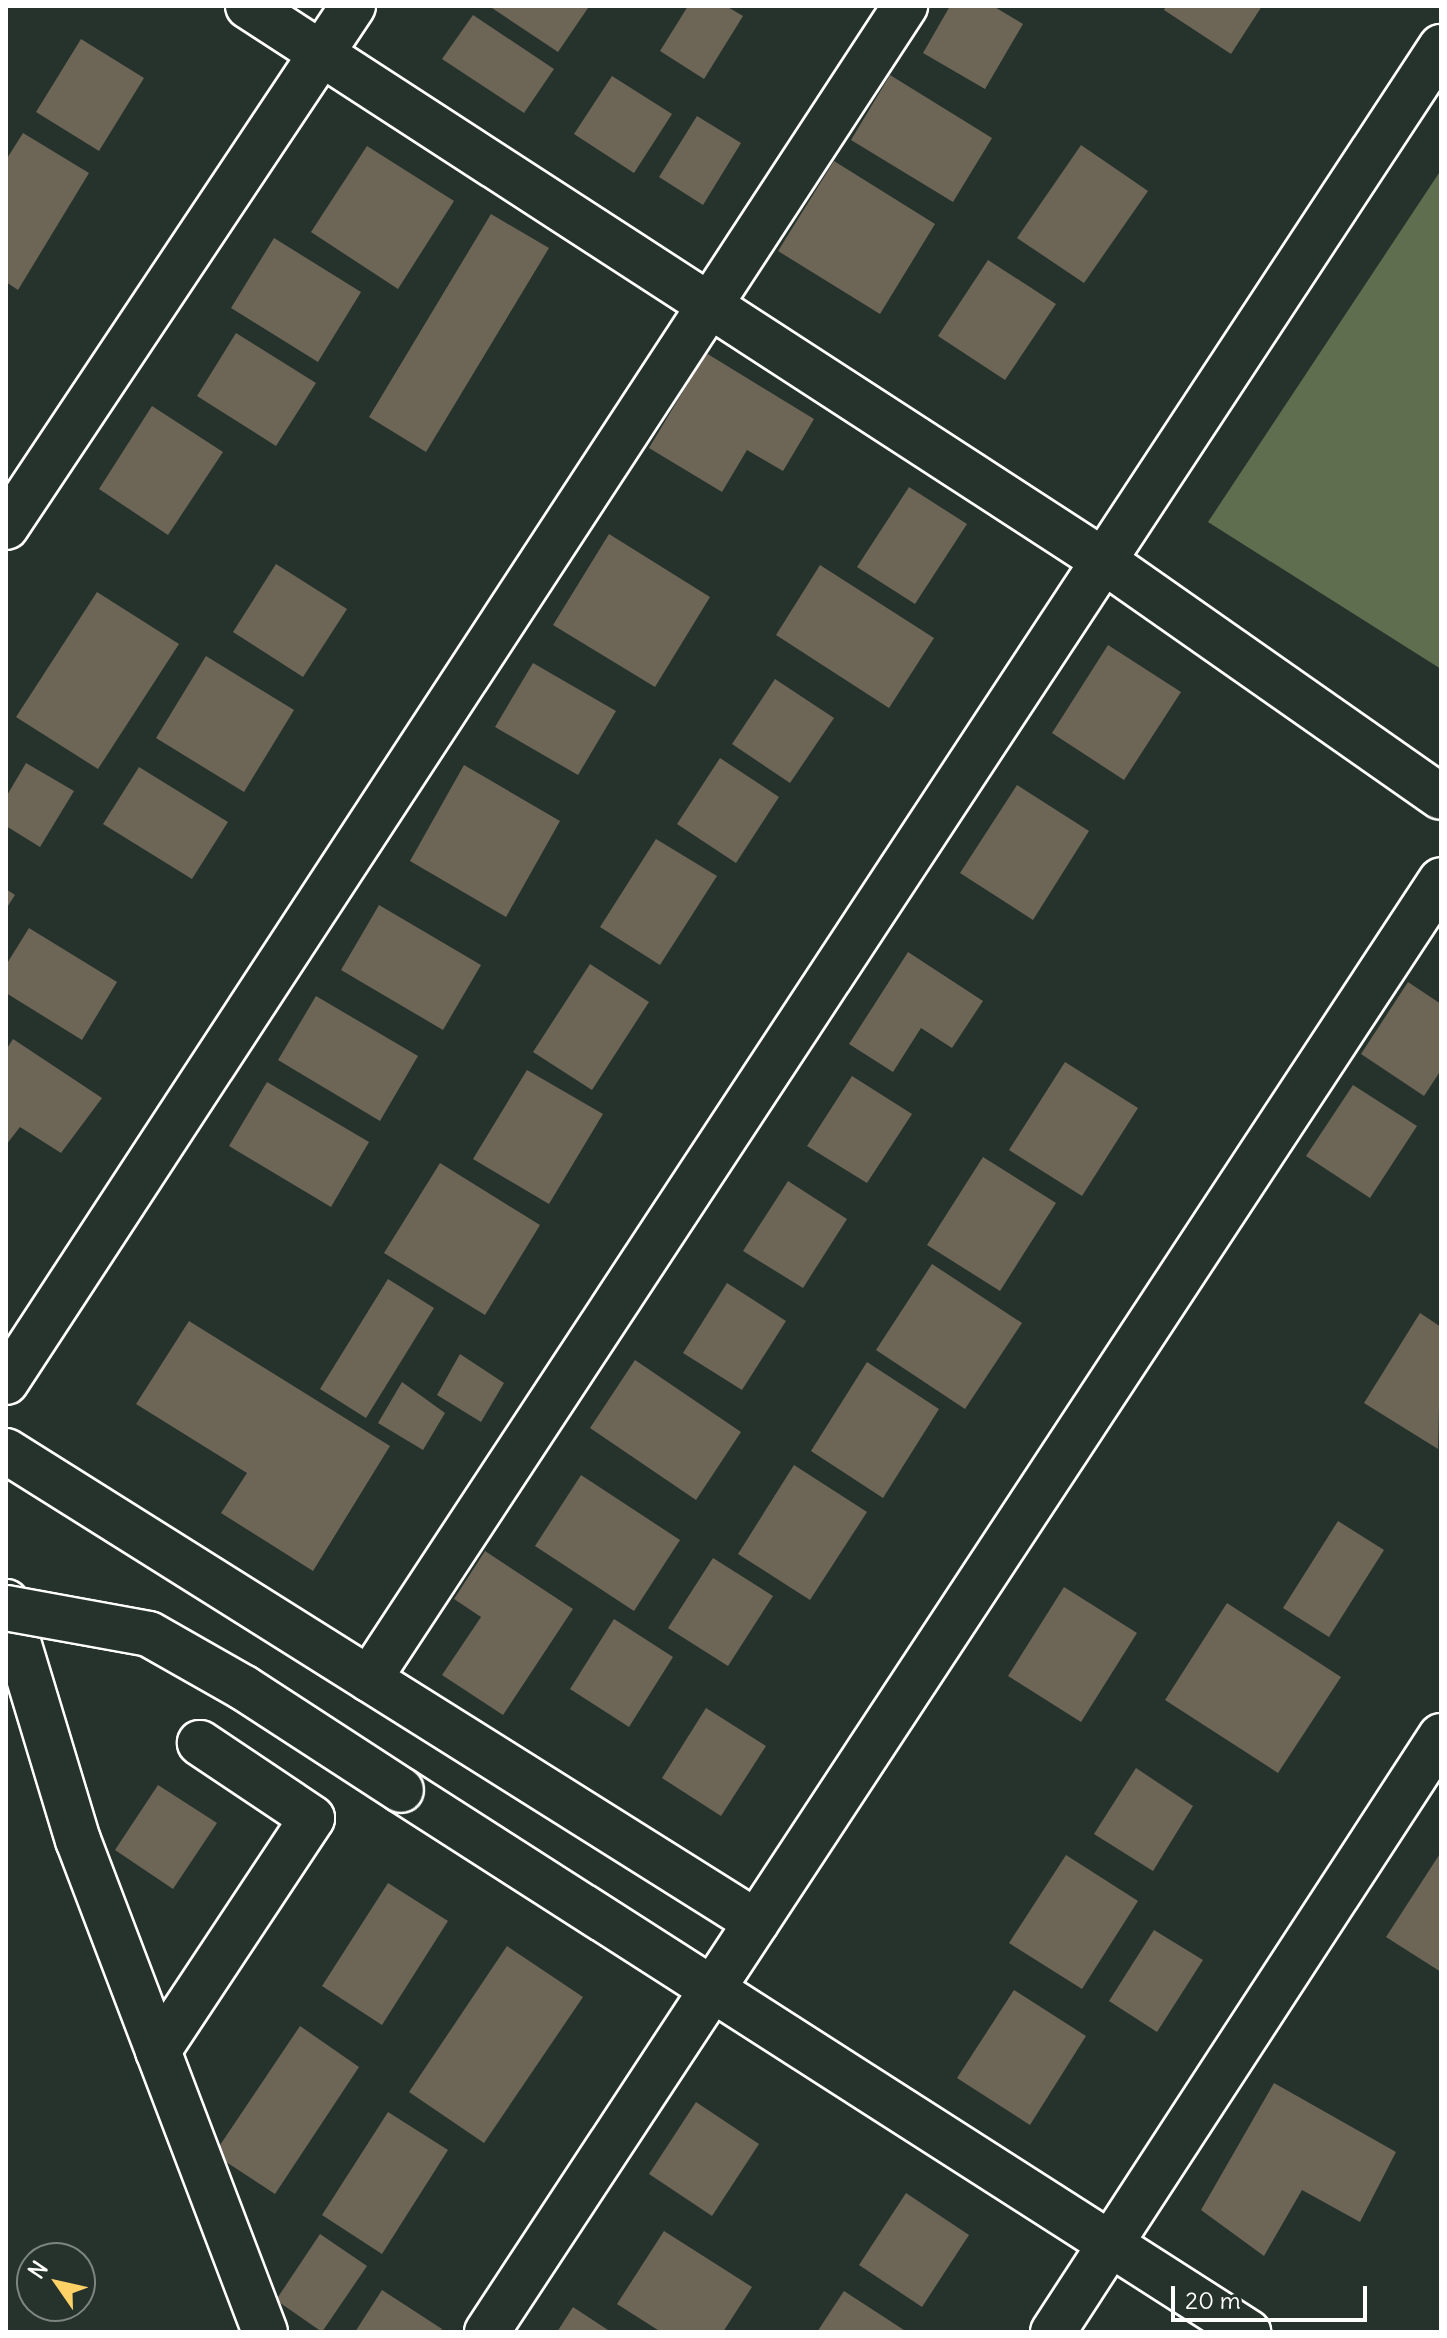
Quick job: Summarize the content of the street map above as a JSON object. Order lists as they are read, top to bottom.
{
  "scale_bar": "20 m",
  "north": "top left"
}
